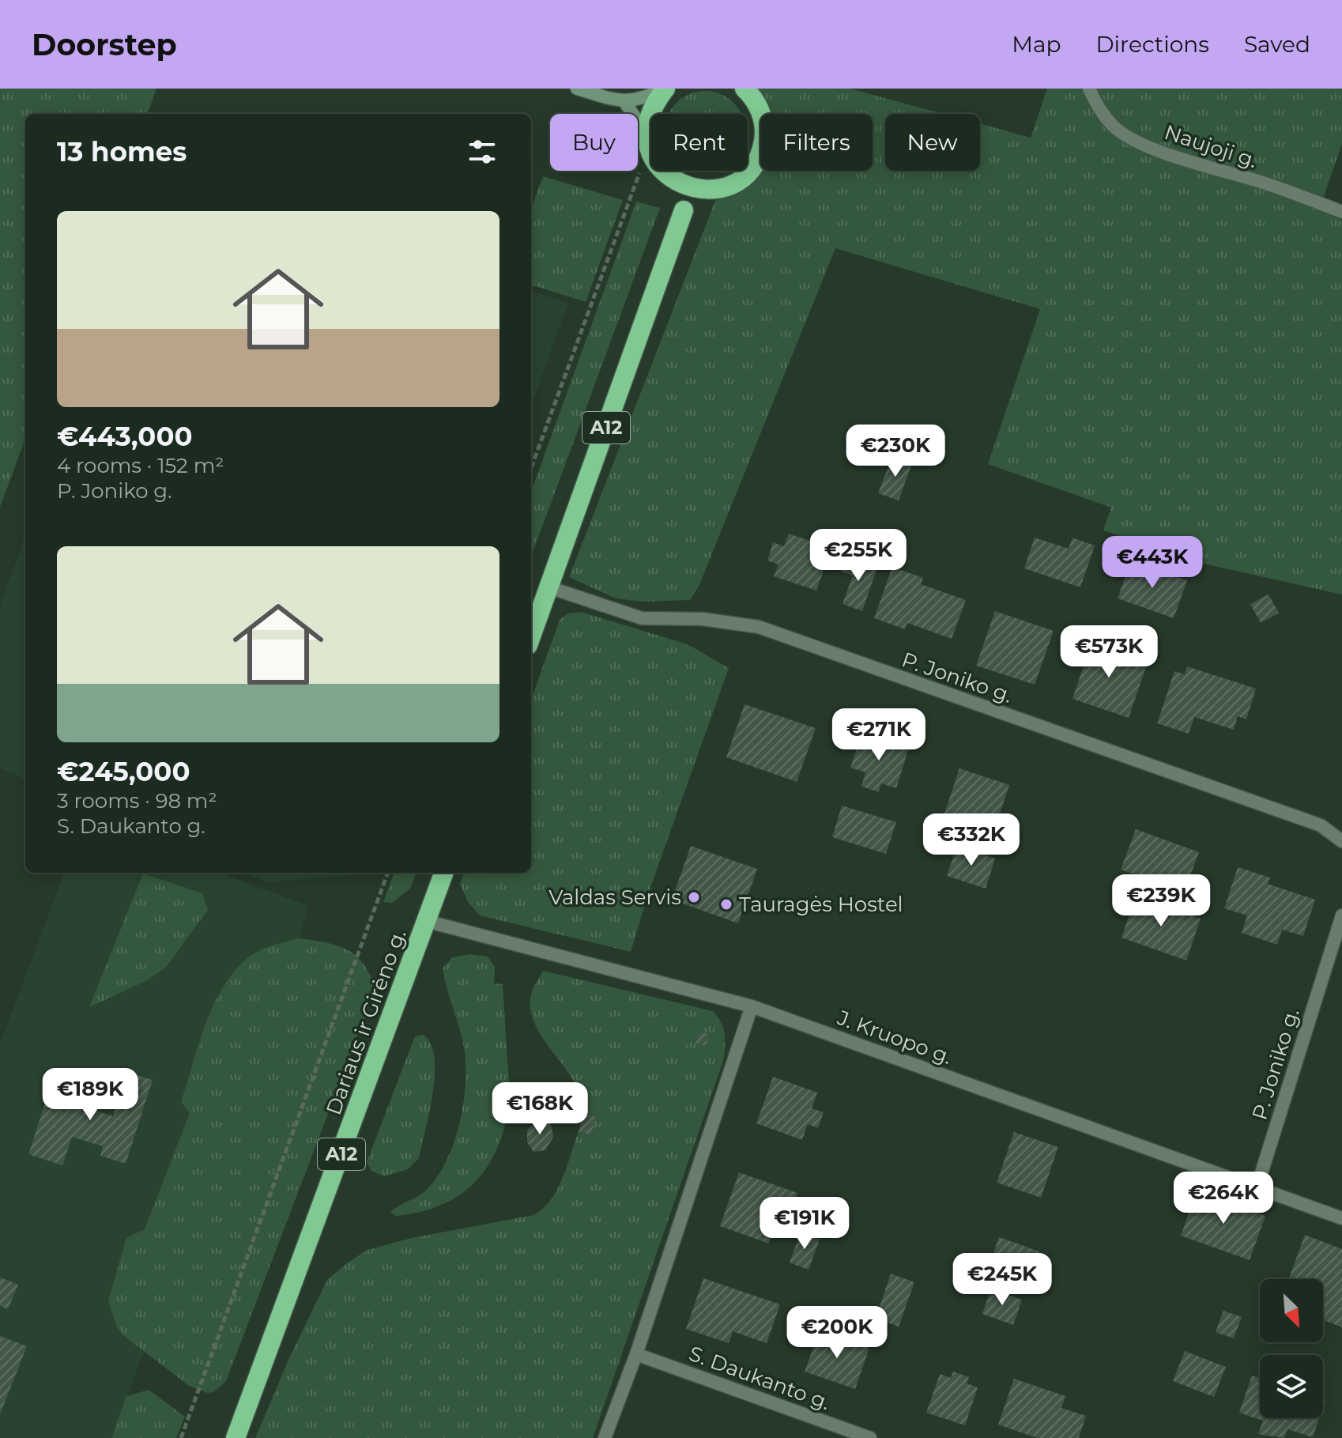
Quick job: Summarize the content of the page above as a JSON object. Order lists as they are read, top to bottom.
{
  "streets": {
    "highway": ["A12", "Dariaus ir Girėno g."],
    "street": [
      "Naujoji g.",
      "P. Joniko g.",
      "J. Kruopo g.",
      "S. Daukanto g."
    ]
  },
  "crossings": [
    ["A12", "P. Joniko g."],
    ["P. Joniko g.", "J. Kruopo g."],
    ["Dariaus ir Girėno g.", "J. Kruopo g."]
  ],
  "places": ["Valdas Servis", "Tauragės Hostel"],
  "north": "bottom right",
  "page": {
    "header": "Doorstep",
    "nav": ["Map", "Directions", "Saved"],
    "chip": [
      "Buy",
      "Rent",
      "Filters",
      "New"
    ],
    "heading": "13 homes",
    "list": [
      {
        "name": "€443,000",
        "note": "4 rooms · 152 m² · P. Joniko g."
      },
      {
        "name": "€245,000",
        "note": "3 rooms · 98 m² · S. Daukanto g."
      }
    ],
    "price": [
      "€230K",
      "€255K",
      "€443K",
      "€573K",
      "€271K",
      "€332K",
      "€239K",
      "€189K",
      "€168K",
      "€264K",
      "€191K",
      "€245K",
      "€200K"
    ]
  }
}
